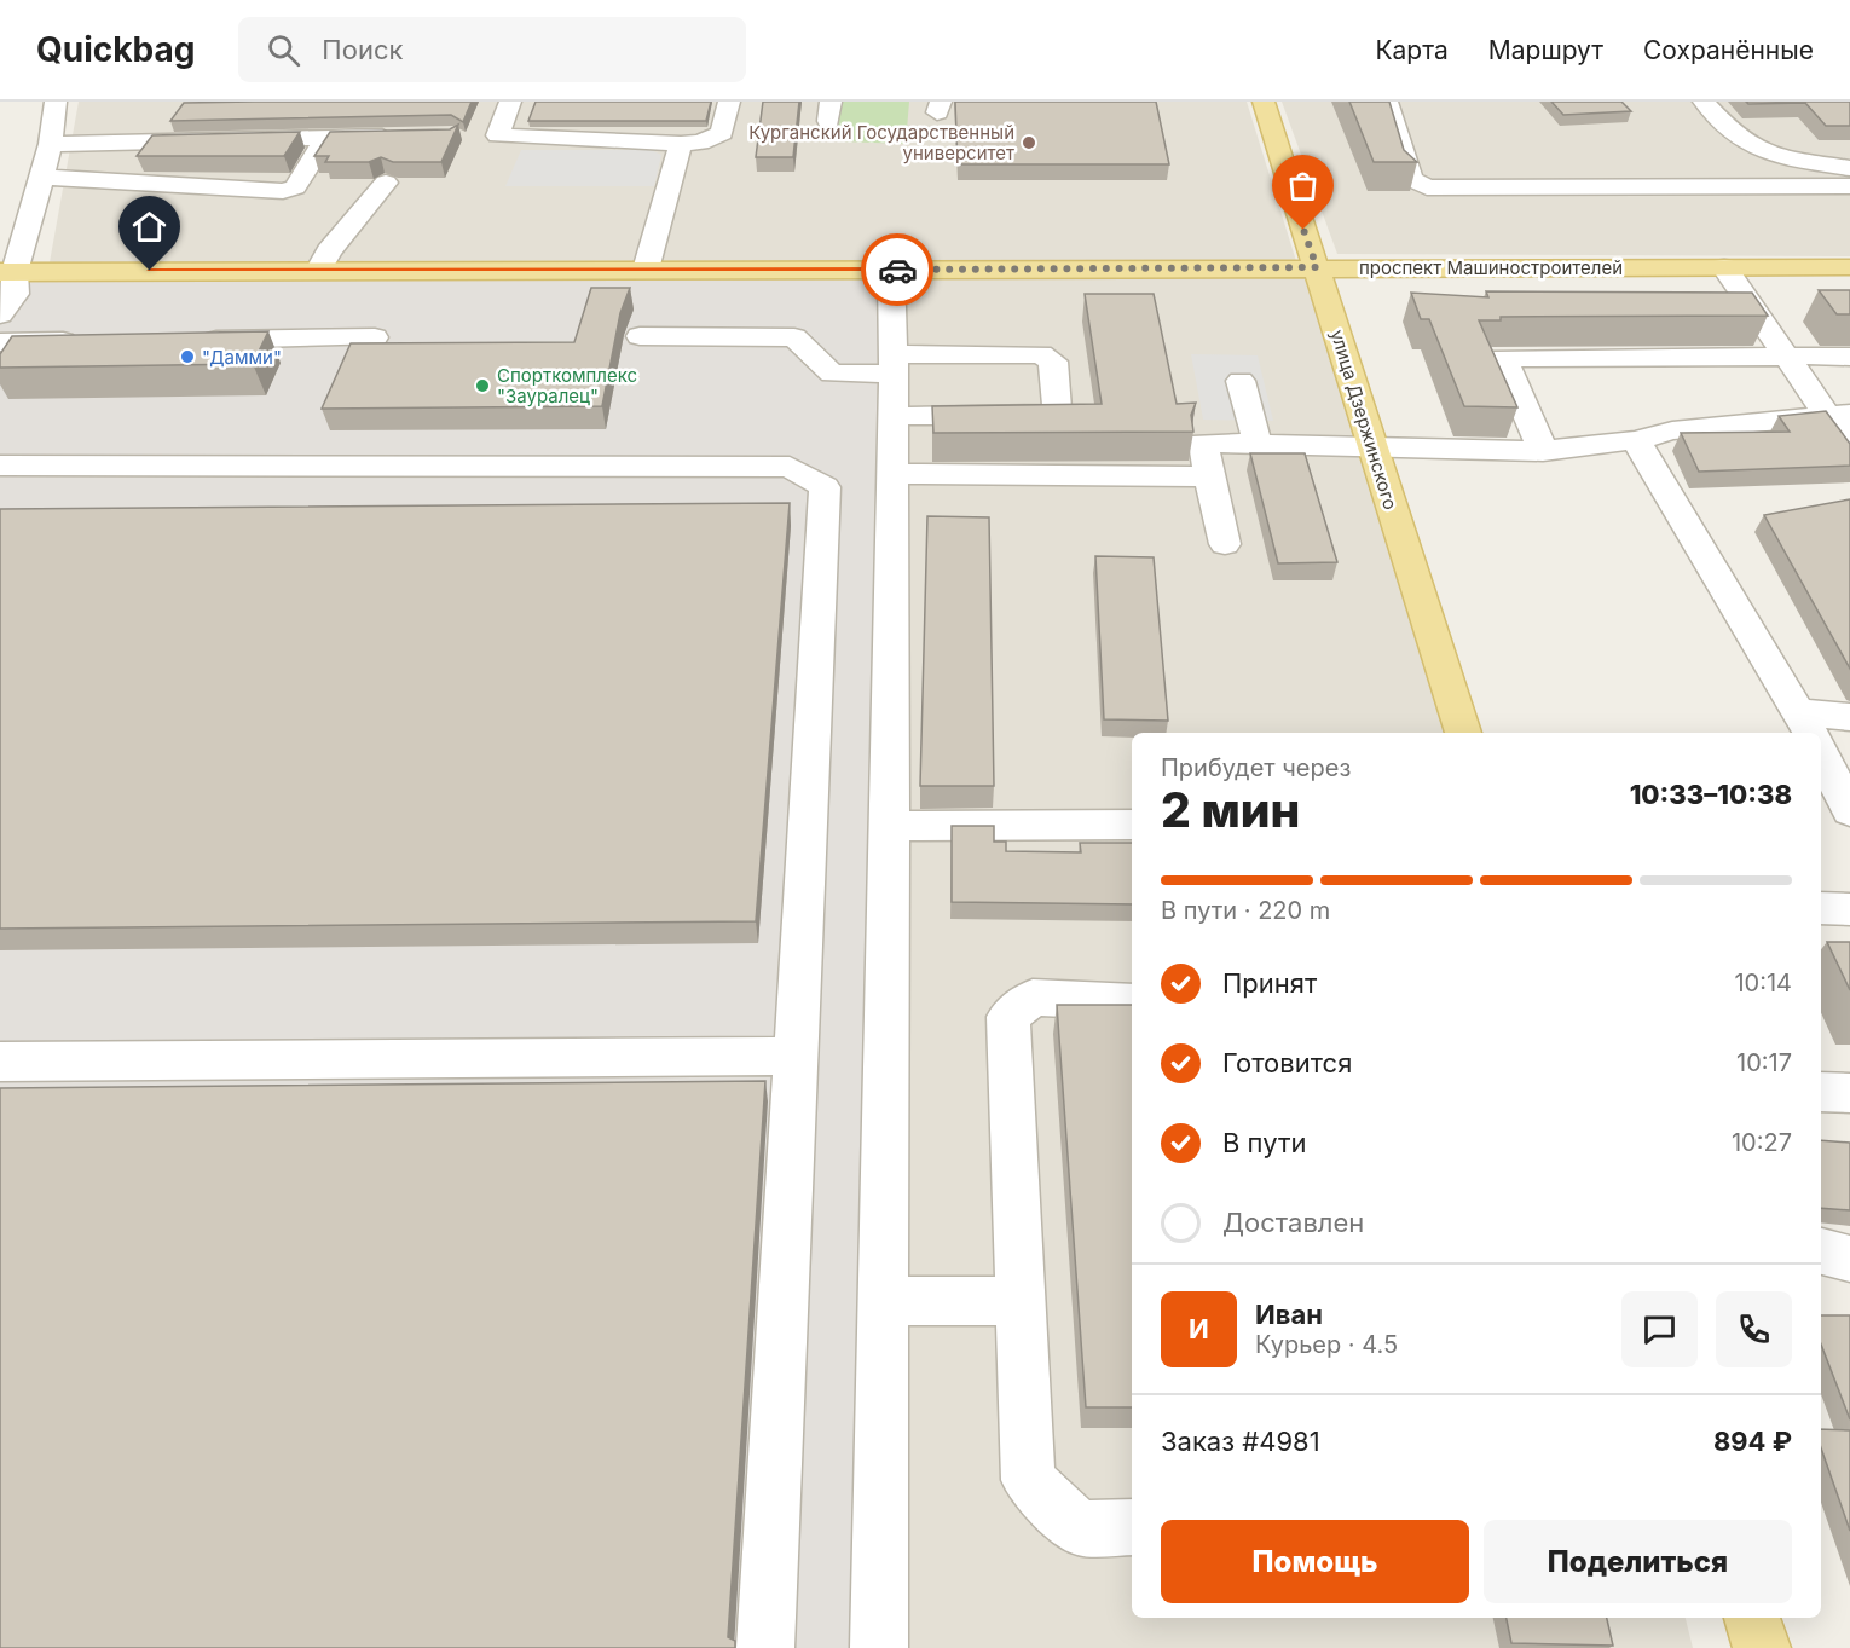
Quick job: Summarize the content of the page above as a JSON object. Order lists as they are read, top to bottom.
{
  "streets": {
    "main road": ["проспект Машиностроителей", "улица Дзержинского"]
  },
  "crossings": [
    ["проспект Машиностроителей", "улица Дзержинского"]
  ],
  "places": ["Курганский Государственный университет", "\"Дамми\"", "Спорткомплекс \"Зауралец\""],
  "page": {
    "header": "Quickbag",
    "search": "Поиск",
    "nav": ["Карта", "Маршрут", "Сохранённые"],
    "heading": ["2 мин", "Прибудет через", "10:33–10:38"],
    "panel": [
      "Иван",
      "Курьер · 4.5",
      "Заказ #4981",
      "894 ₽"
    ],
    "bar": "В пути · 220 m",
    "list": [
      ["Принят", "10:14"],
      ["Готовится", "10:17"],
      ["В пути", "10:27"],
      "Доставлен"
    ],
    "round": "И",
    "buttons": ["Помощь", "Поделиться"]
  }
}
